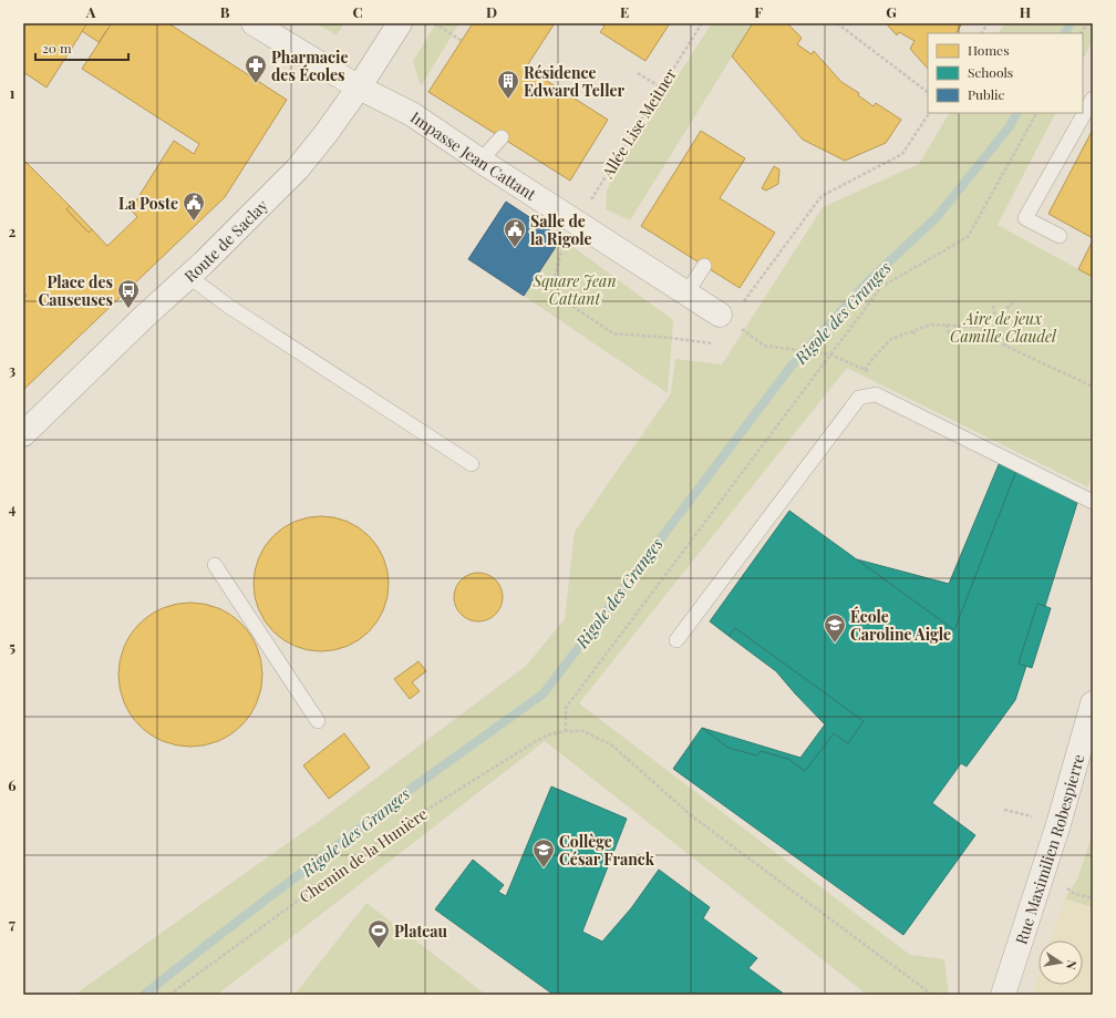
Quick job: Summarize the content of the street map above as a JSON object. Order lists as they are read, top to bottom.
{
  "streets": {
    "street": ["Impasse Jean Cattant", "Route de Saclay", "Rue Maximilien Robespierre"],
    "path": ["Allée Lise Meitner", "Chemin de la Hunière"]
  },
  "crossings": [
    ["Allée Lise Meitner", "Impasse Jean Cattant"],
    ["Impasse Jean Cattant", "Route de Saclay"]
  ],
  "water": ["Rigole des Granges"],
  "parks": ["Square Jean Cattant", "Aire de jeux Camille Claudel"],
  "places": {
    "pharmacy": ["Pharmacie des Écoles"],
    "building": ["Résidence Edward Teller"],
    "public building": ["La Poste", "Salle de la Rigole"],
    "bus stop": ["Place des Causeuses"],
    "school or university": ["École Caroline Aigle", "Collège César Franck"],
    "sports": ["Plateau"]
  },
  "legend": ["Homes", "Schools", "Public"],
  "scale_bar": "20 m",
  "north": "right",
  "grid": {
    "columns": [
      "A",
      "B",
      "C",
      "D",
      "E",
      "F",
      "G",
      "H"
    ],
    "rows": [
      "1",
      "2",
      "3",
      "4",
      "5",
      "6",
      "7"
    ]
  }
}
